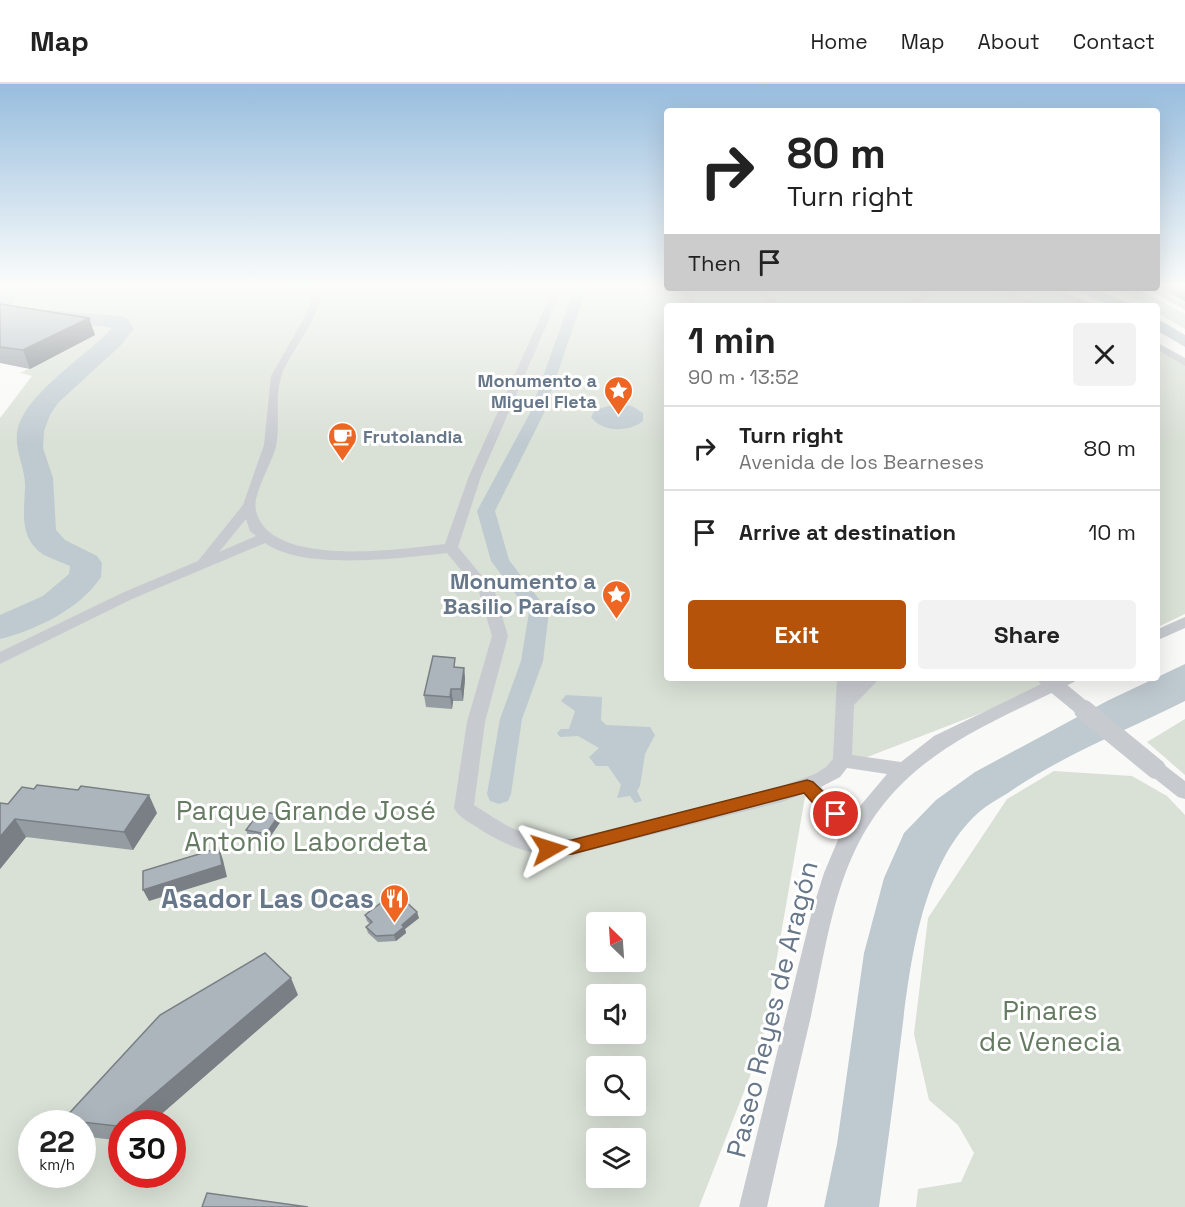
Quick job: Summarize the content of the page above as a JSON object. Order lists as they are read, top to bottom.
{
  "streets": {
    "street": ["Paseo Reyes de Aragón"]
  },
  "parks": ["Parque Grande José Antonio Labordeta", "Pinares de Venecia"],
  "places": {
    "place": ["Monumento a Miguel Fleta", "Monumento a Basilio Paraíso"],
    "cafe": ["Frutolandia"],
    "restaurant": ["Asador Las Ocas"]
  },
  "north": "top left",
  "page": {
    "header": "Map",
    "nav": [
      "Home",
      "Map",
      "About",
      "Contact"
    ],
    "turn": ["80 m", "Turn right"],
    "then": "Then",
    "heading": ["1 min", "90 m · 13:52"],
    "list": [
      {
        "name": "Turn right",
        "note": "Avenida de los Bearneses",
        "value": "80 m"
      },
      {
        "name": "Arrive at destination",
        "value": "10 m"
      }
    ],
    "buttons": ["Exit", "Share"],
    "speed": "22 km/h",
    "limit": "30"
  }
}
